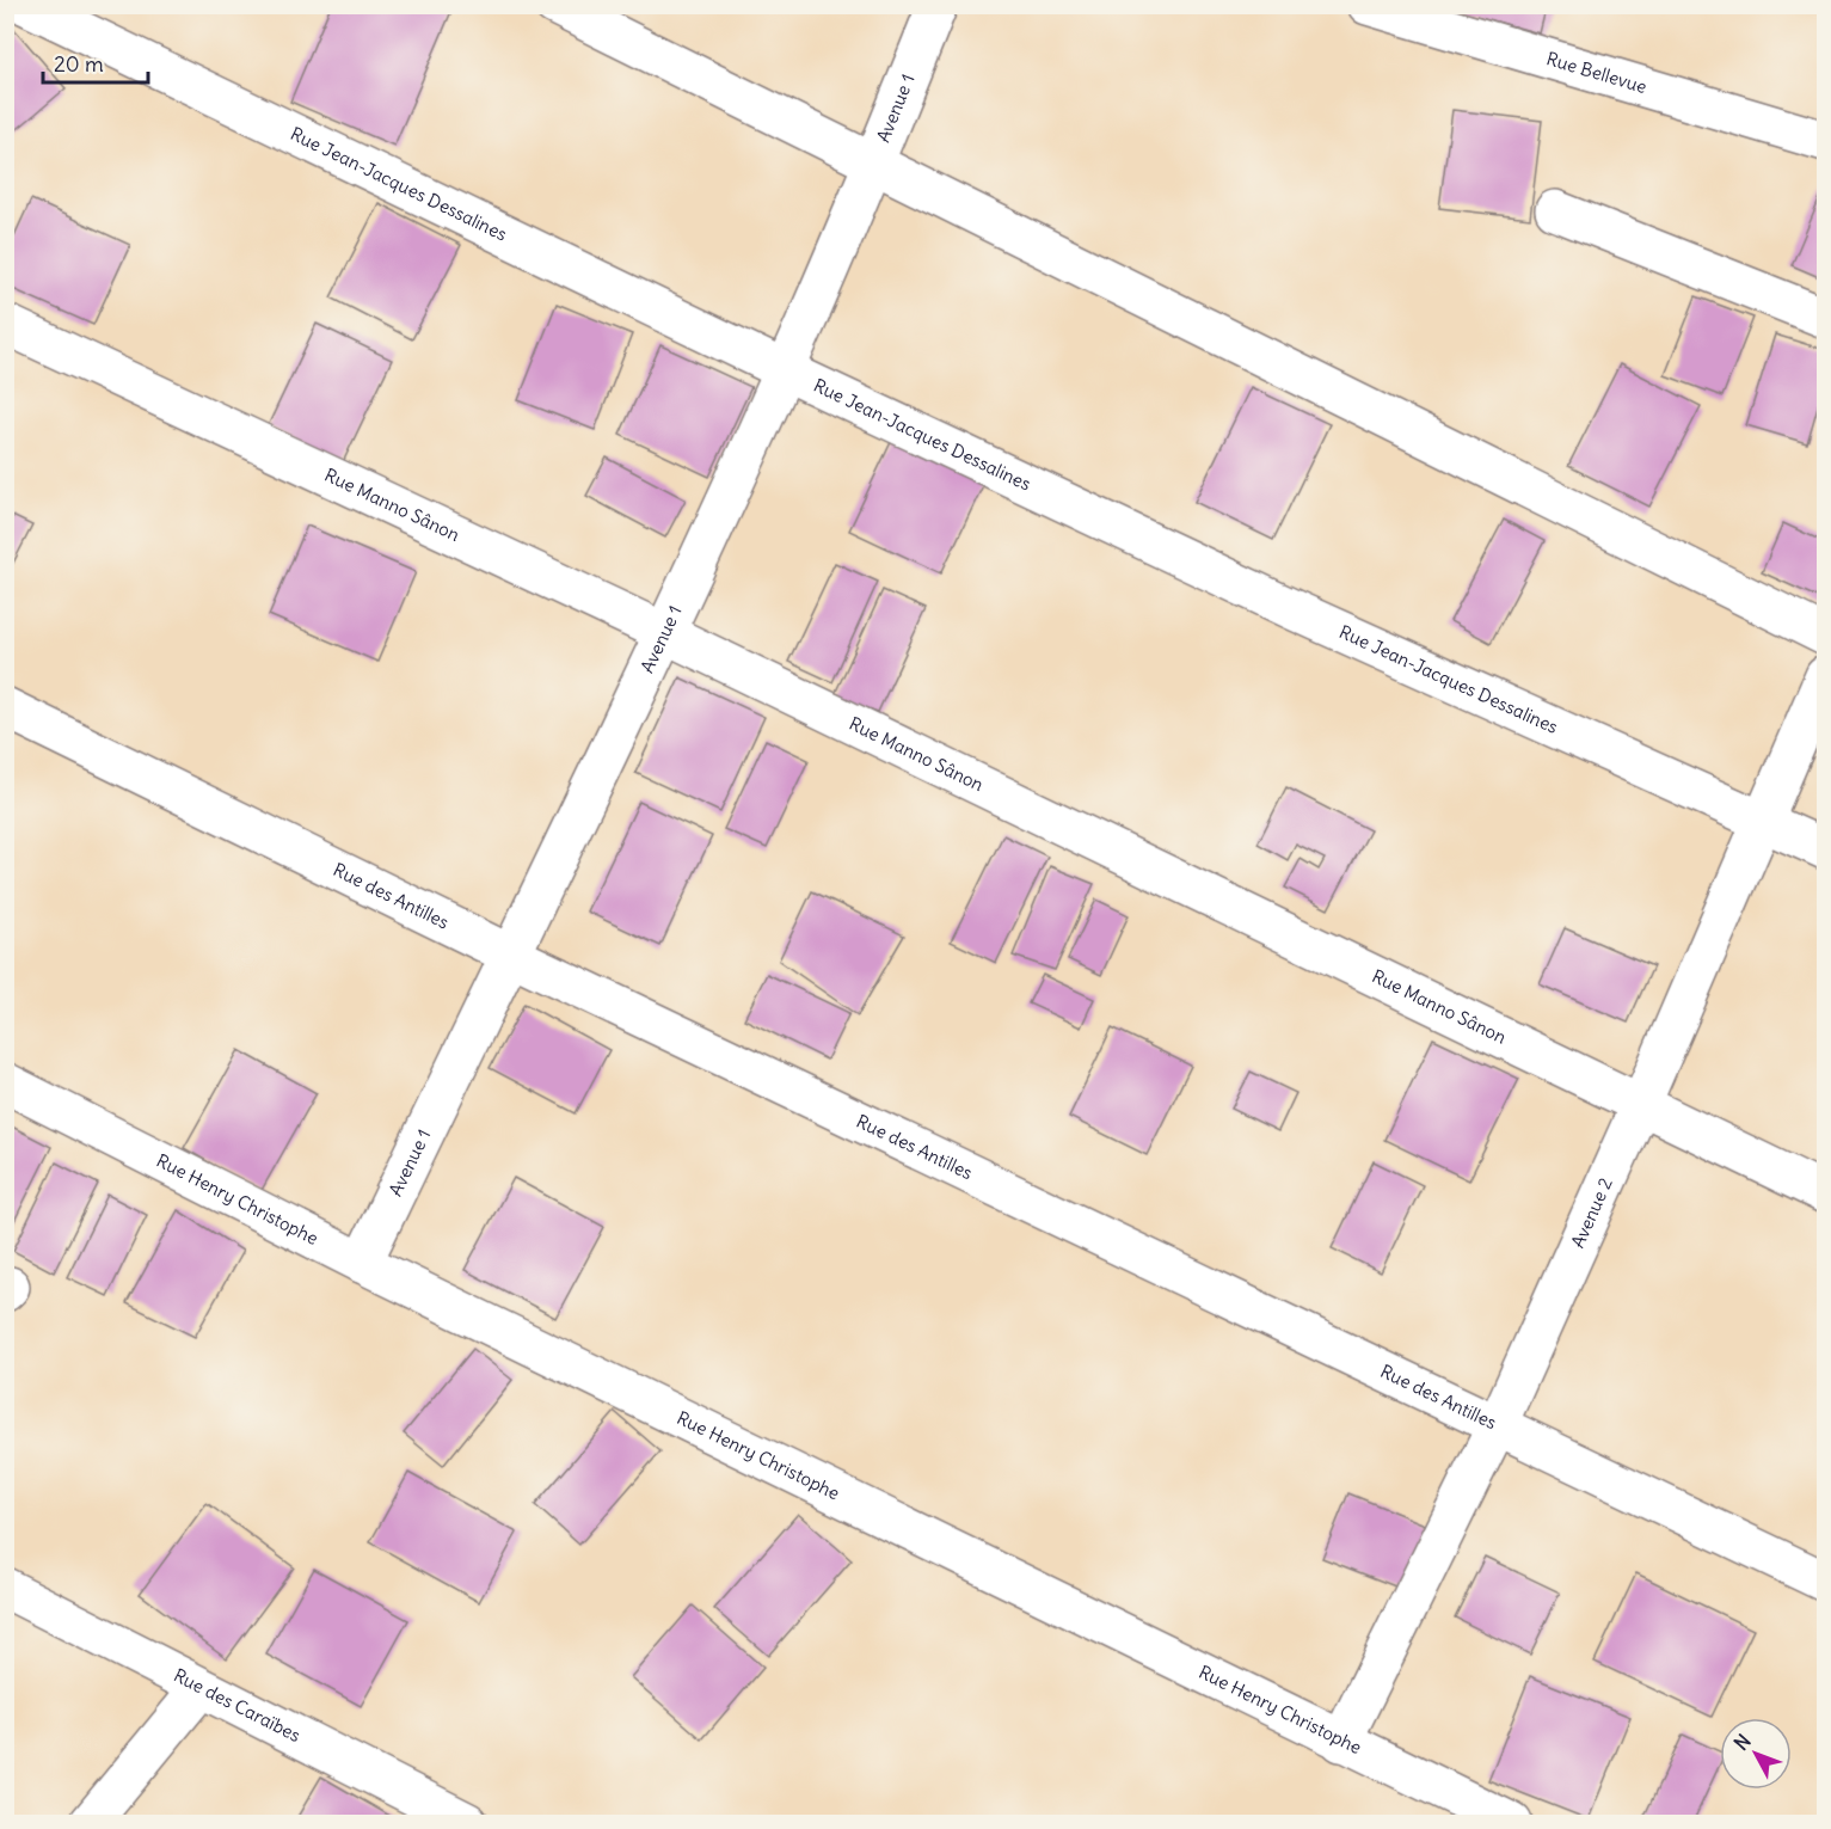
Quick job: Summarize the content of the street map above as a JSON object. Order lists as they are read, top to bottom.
{
  "streets": {
    "street": [
      "Rue Bellevue",
      "Avenue 1",
      "Rue Jean-Jacques Dessalines",
      "Rue Manno Sânon",
      "Rue des Antilles",
      "Rue Henry Christophe",
      "Avenue 2",
      "Rue des Caraïbes"
    ]
  },
  "crossings": [
    ["Avenue 1", "Rue Jean-Jacques Dessalines"],
    ["Avenue 1", "Rue Manno Sânon"],
    ["Avenue 1", "Rue des Antilles"],
    ["Avenue 1", "Rue Henry Christophe"],
    ["Rue Jean-Jacques Dessalines", "Avenue 2"],
    ["Rue Manno Sânon", "Avenue 2"],
    ["Rue des Antilles", "Avenue 2"],
    ["Rue Henry Christophe", "Avenue 2"]
  ],
  "scale_bar": "20 m",
  "north": "top left"
}
